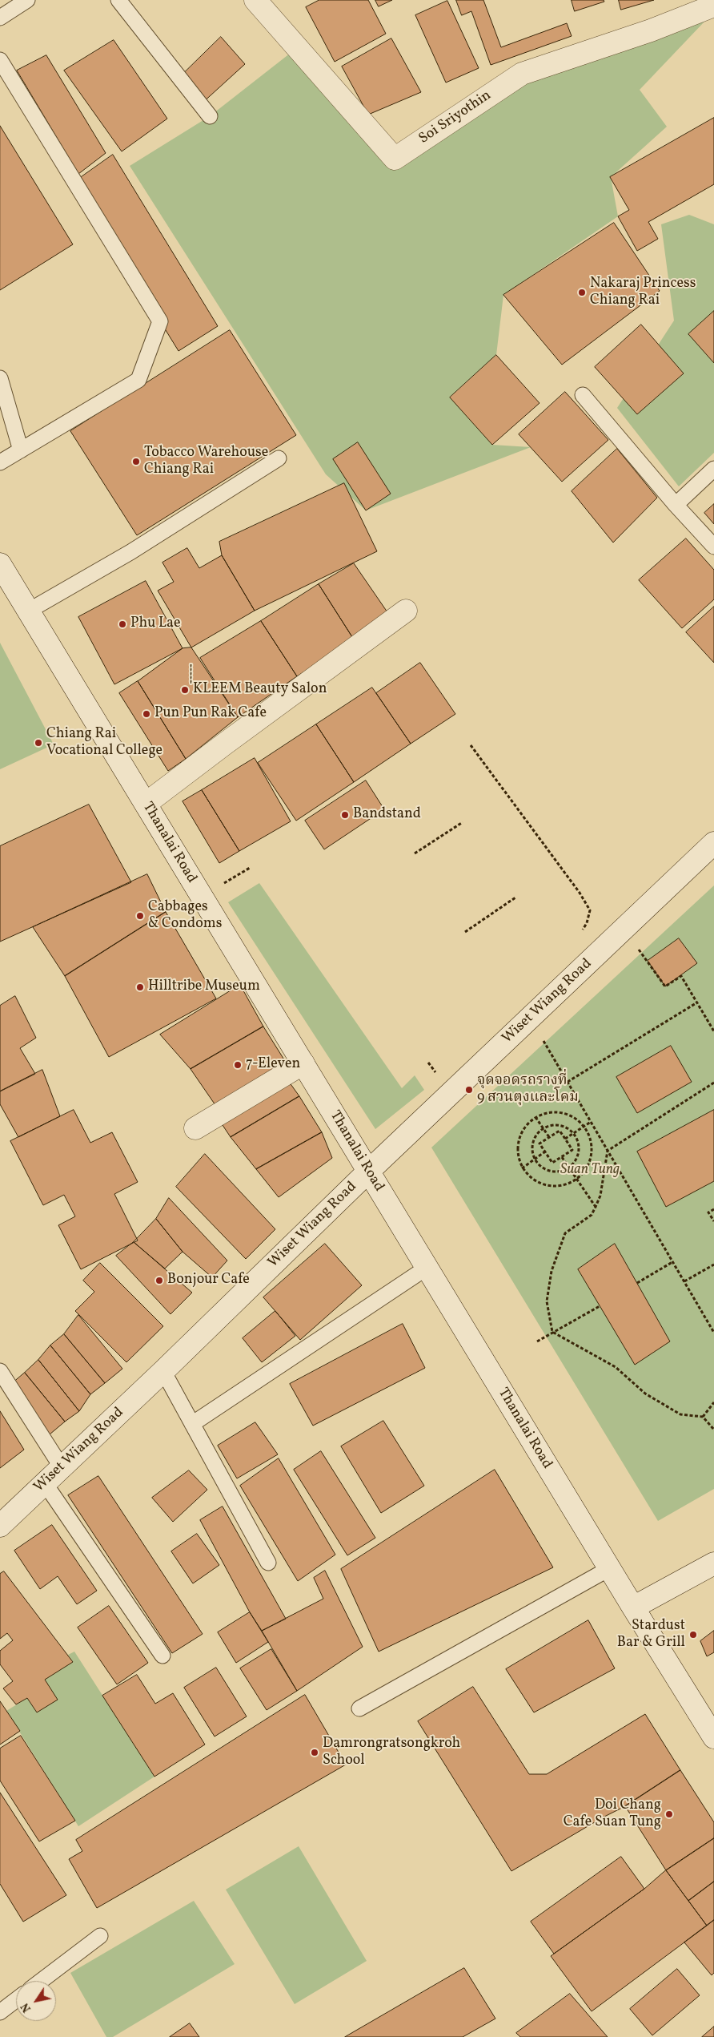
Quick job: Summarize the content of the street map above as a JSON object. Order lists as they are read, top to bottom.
{
  "streets": {
    "street": ["Soi Sriyothin", "Thanalai Road", "Wiset Wiang Road"]
  },
  "crossings": [
    ["Thanalai Road", "Wiset Wiang Road"]
  ],
  "parks": ["Suan Tung"],
  "places": [
    "Nakaraj Princess Chiang Rai",
    "Tobacco Warehouse Chiang Rai",
    "Phu Lae",
    "่่่่่KLEEM Beauty Salon",
    "Pun Pun Rak Cafe",
    "Chiang Rai Vocational College",
    "Bandstand",
    "Cabbages & Condoms",
    "Hilltribe Museum",
    "7-Eleven",
    "จุดจอดรถรางที่ 9 สวนตุงและโคม",
    "Bonjour Cafe",
    "Stardust Bar & Grill",
    "Damrongratsongkroh School",
    "Doi Chang Cafe Suan Tung"
  ],
  "north": "bottom left"
}
